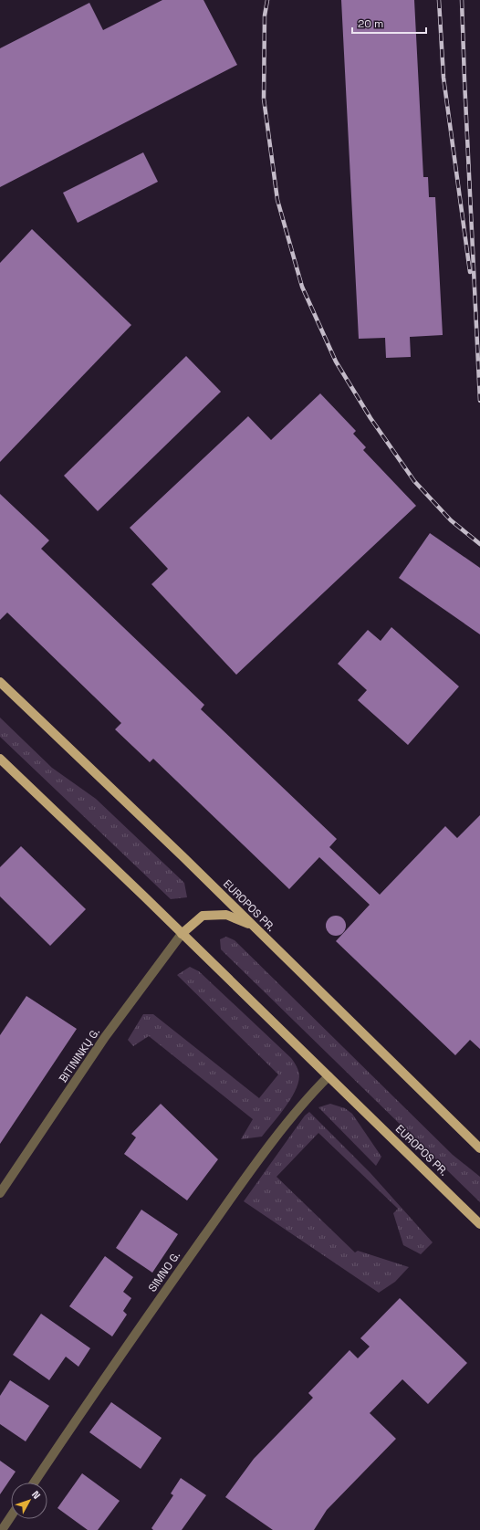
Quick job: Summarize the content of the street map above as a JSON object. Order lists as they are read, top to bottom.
{
  "streets": {
    "main road": ["EUROPOS PR."],
    "street": ["BITININKŲ G.", "SIMNO G."]
  },
  "crossings": [
    ["EUROPOS PR.", "BITININKŲ G."],
    ["EUROPOS PR.", "SIMNO G."]
  ],
  "scale_bar": "20 m",
  "north": "top right"
}
